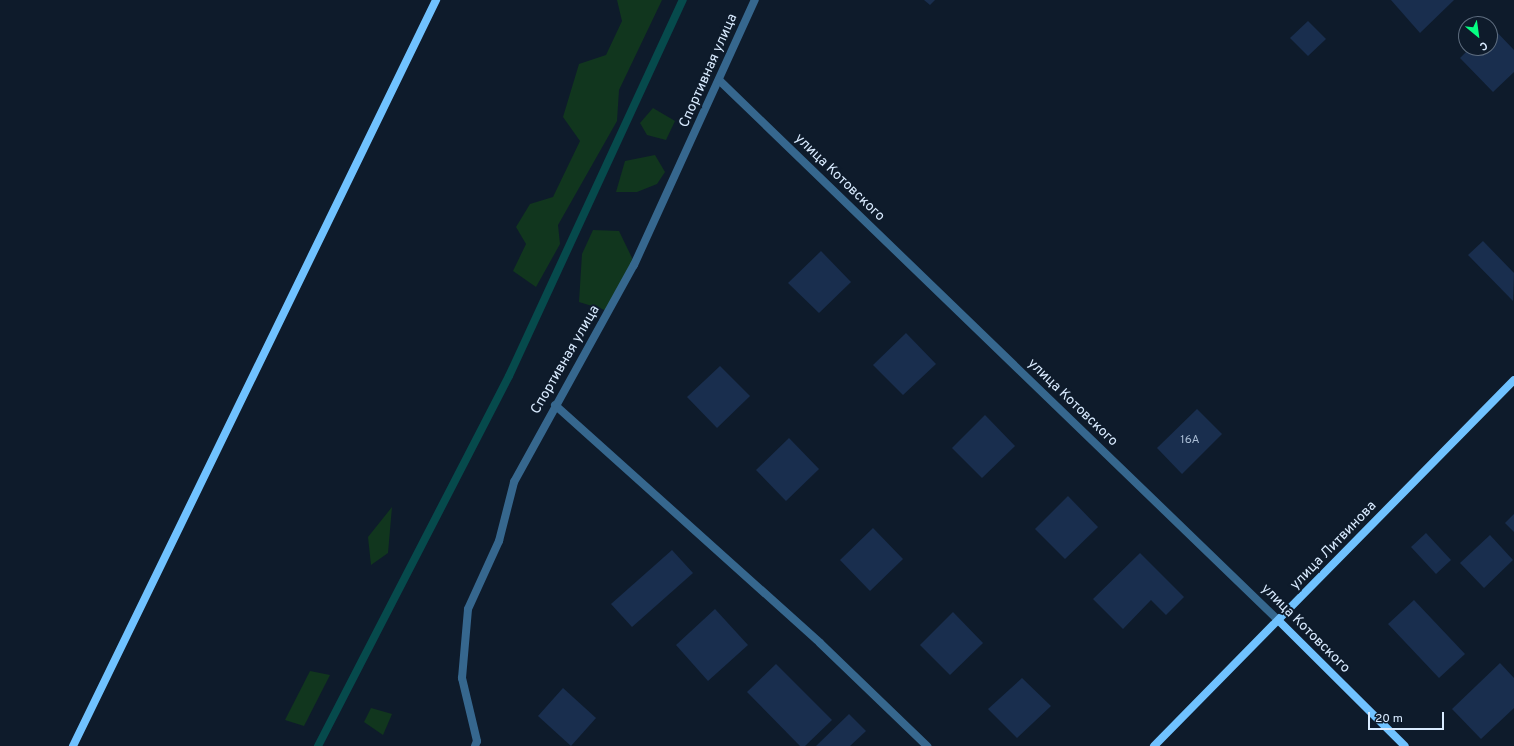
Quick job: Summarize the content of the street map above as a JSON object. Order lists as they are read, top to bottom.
{
  "streets": {
    "main road": ["улица Котовского", "улица Литвинова"],
    "street": ["Спортивная улица"]
  },
  "crossings": [
    ["Спортивная улица", "улица Котовского"],
    ["улица Котовского", "улица Литвинова"]
  ],
  "house_numbers": ["16А"],
  "scale_bar": "20 m",
  "north": "bottom right"
}
